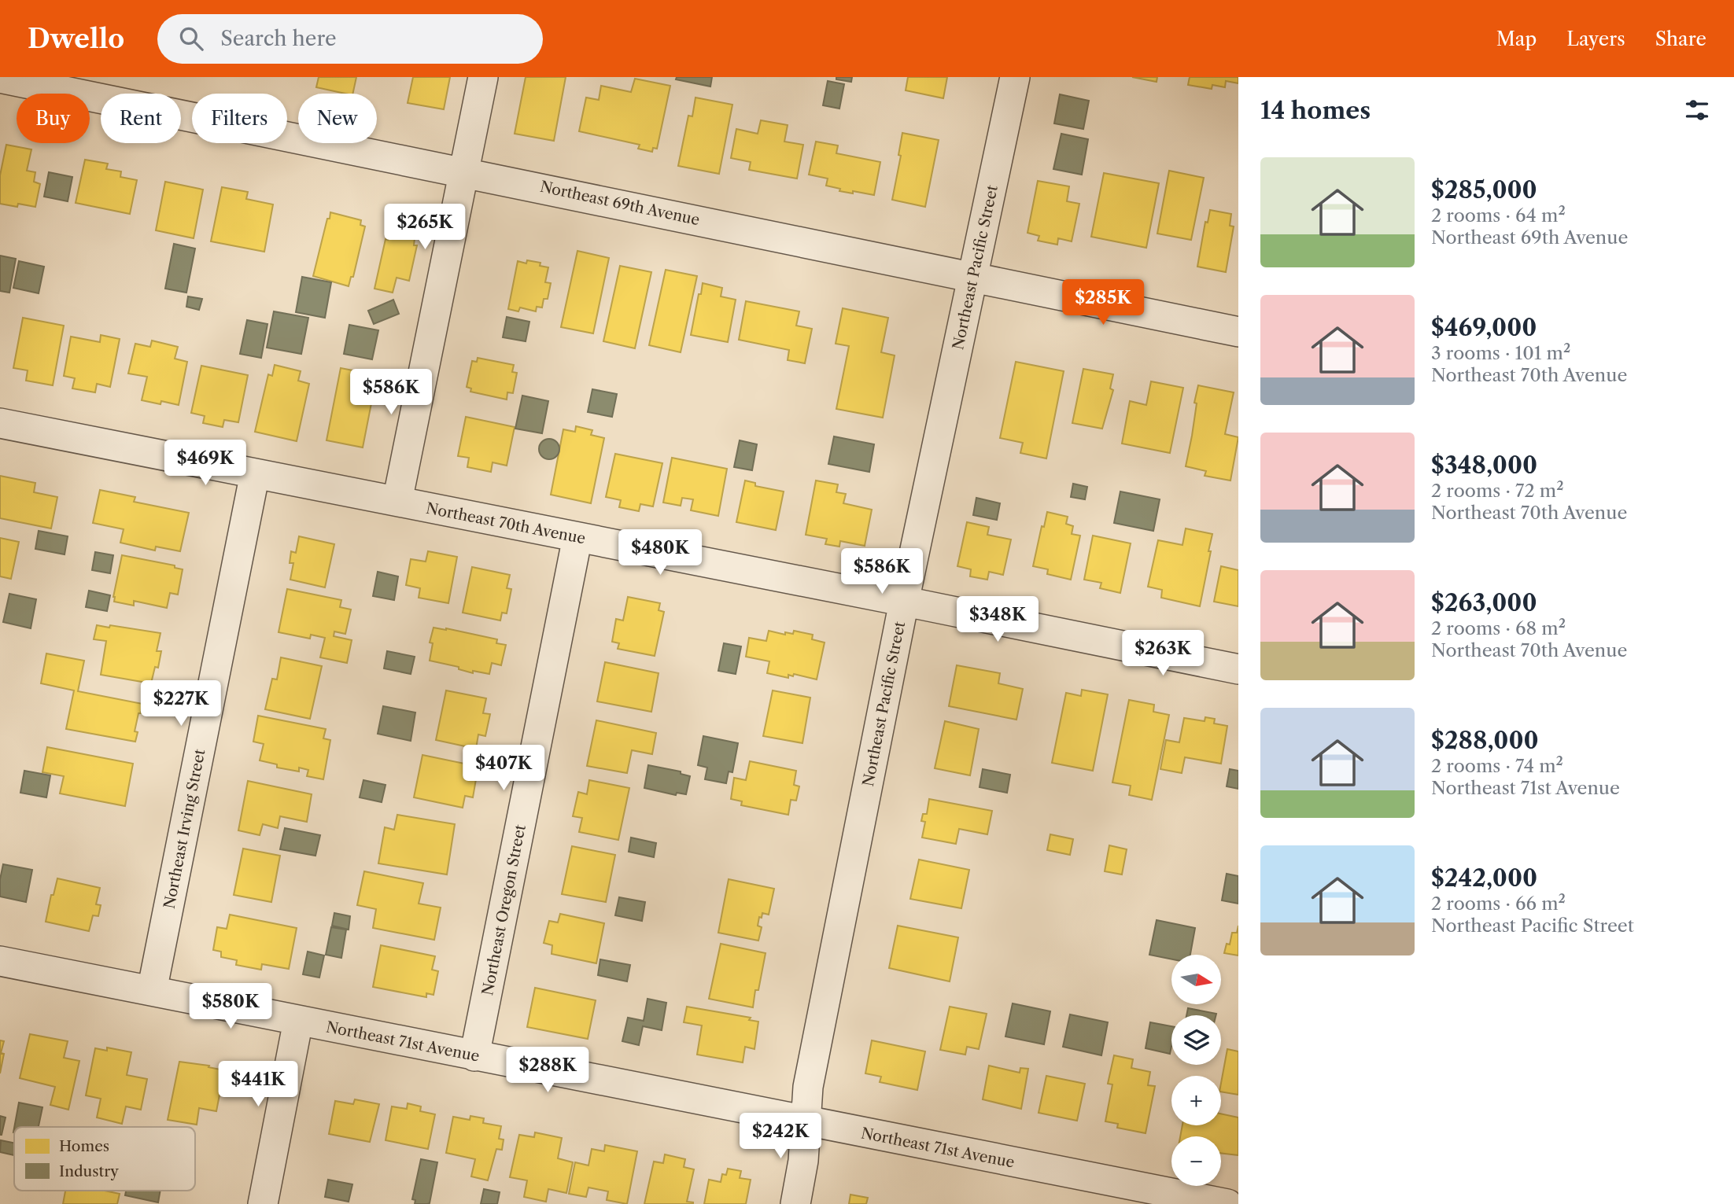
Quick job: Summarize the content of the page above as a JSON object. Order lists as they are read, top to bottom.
{
  "streets": {
    "street": [
      "Northeast 69th Avenue",
      "Northeast Pacific Street",
      "Northeast 70th Avenue",
      "Northeast Irving Street",
      "Northeast Oregon Street",
      "Northeast 71st Avenue"
    ]
  },
  "crossings": [
    ["Northeast 69th Avenue", "Northeast Pacific Street"],
    ["Northeast Pacific Street", "Northeast 70th Avenue"],
    ["Northeast Pacific Street", "Northeast 71st Avenue"],
    ["Northeast 70th Avenue", "Northeast Irving Street"],
    ["Northeast 70th Avenue", "Northeast Oregon Street"],
    ["Northeast Irving Street", "Northeast 71st Avenue"],
    ["Northeast Oregon Street", "Northeast 71st Avenue"]
  ],
  "legend": ["Homes", "Industry"],
  "north": "right",
  "page": {
    "header": "Dwello",
    "search": "Search here",
    "nav": ["Map", "Layers", "Share"],
    "heading": "14 homes",
    "chip": [
      "Buy",
      "Rent",
      "Filters",
      "New"
    ],
    "list": [
      {
        "name": "$285,000",
        "note": "2 rooms · 64 m² · Northeast 69th Avenue"
      },
      {
        "name": "$469,000",
        "note": "3 rooms · 101 m² · Northeast 70th Avenue"
      },
      {
        "name": "$348,000",
        "note": "2 rooms · 72 m² · Northeast 70th Avenue"
      },
      {
        "name": "$263,000",
        "note": "2 rooms · 68 m² · Northeast 70th Avenue"
      },
      {
        "name": "$288,000",
        "note": "2 rooms · 74 m² · Northeast 71st Avenue"
      },
      {
        "name": "$242,000",
        "note": "2 rooms · 66 m² · Northeast Pacific Street"
      }
    ],
    "price": [
      "$265K",
      "$285K",
      "$586K",
      "$469K",
      "$480K",
      "$586K",
      "$348K",
      "$263K",
      "$227K",
      "$407K",
      "$580K",
      "$288K",
      "$441K",
      "$242K"
    ],
    "map_buttons": ["+", "−"]
  }
}
